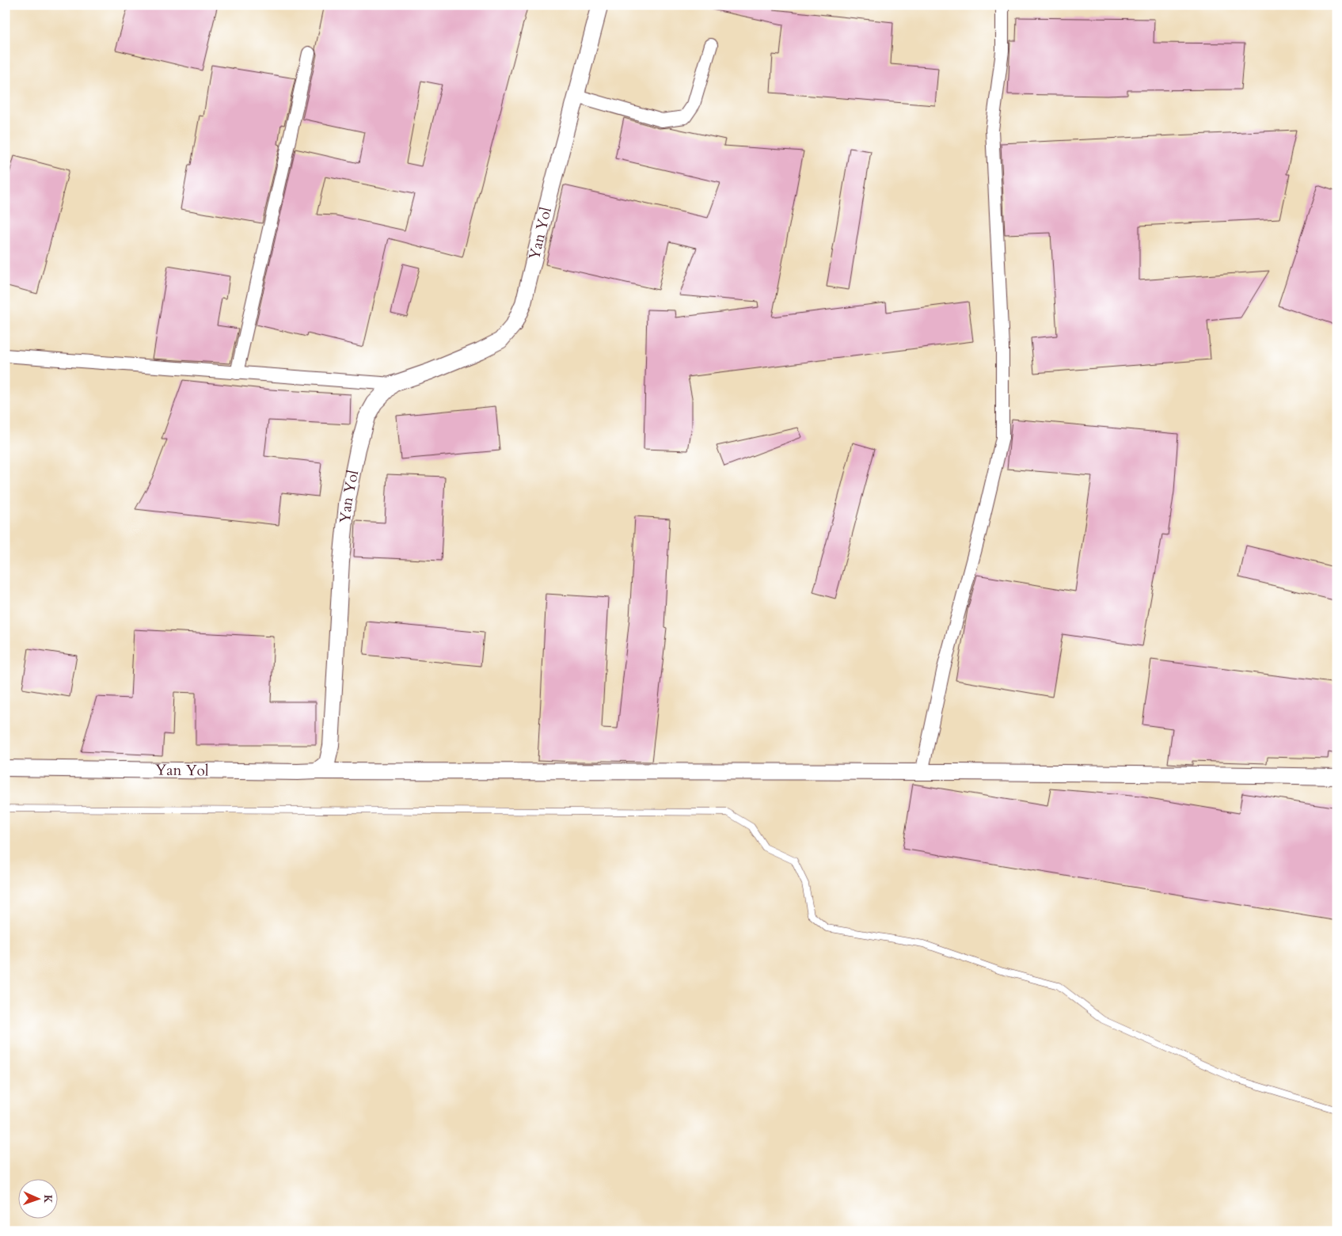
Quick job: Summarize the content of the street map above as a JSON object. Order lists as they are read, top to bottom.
{
  "streets": {
    "street": ["Yan Yol"]
  },
  "north": "right"
}
